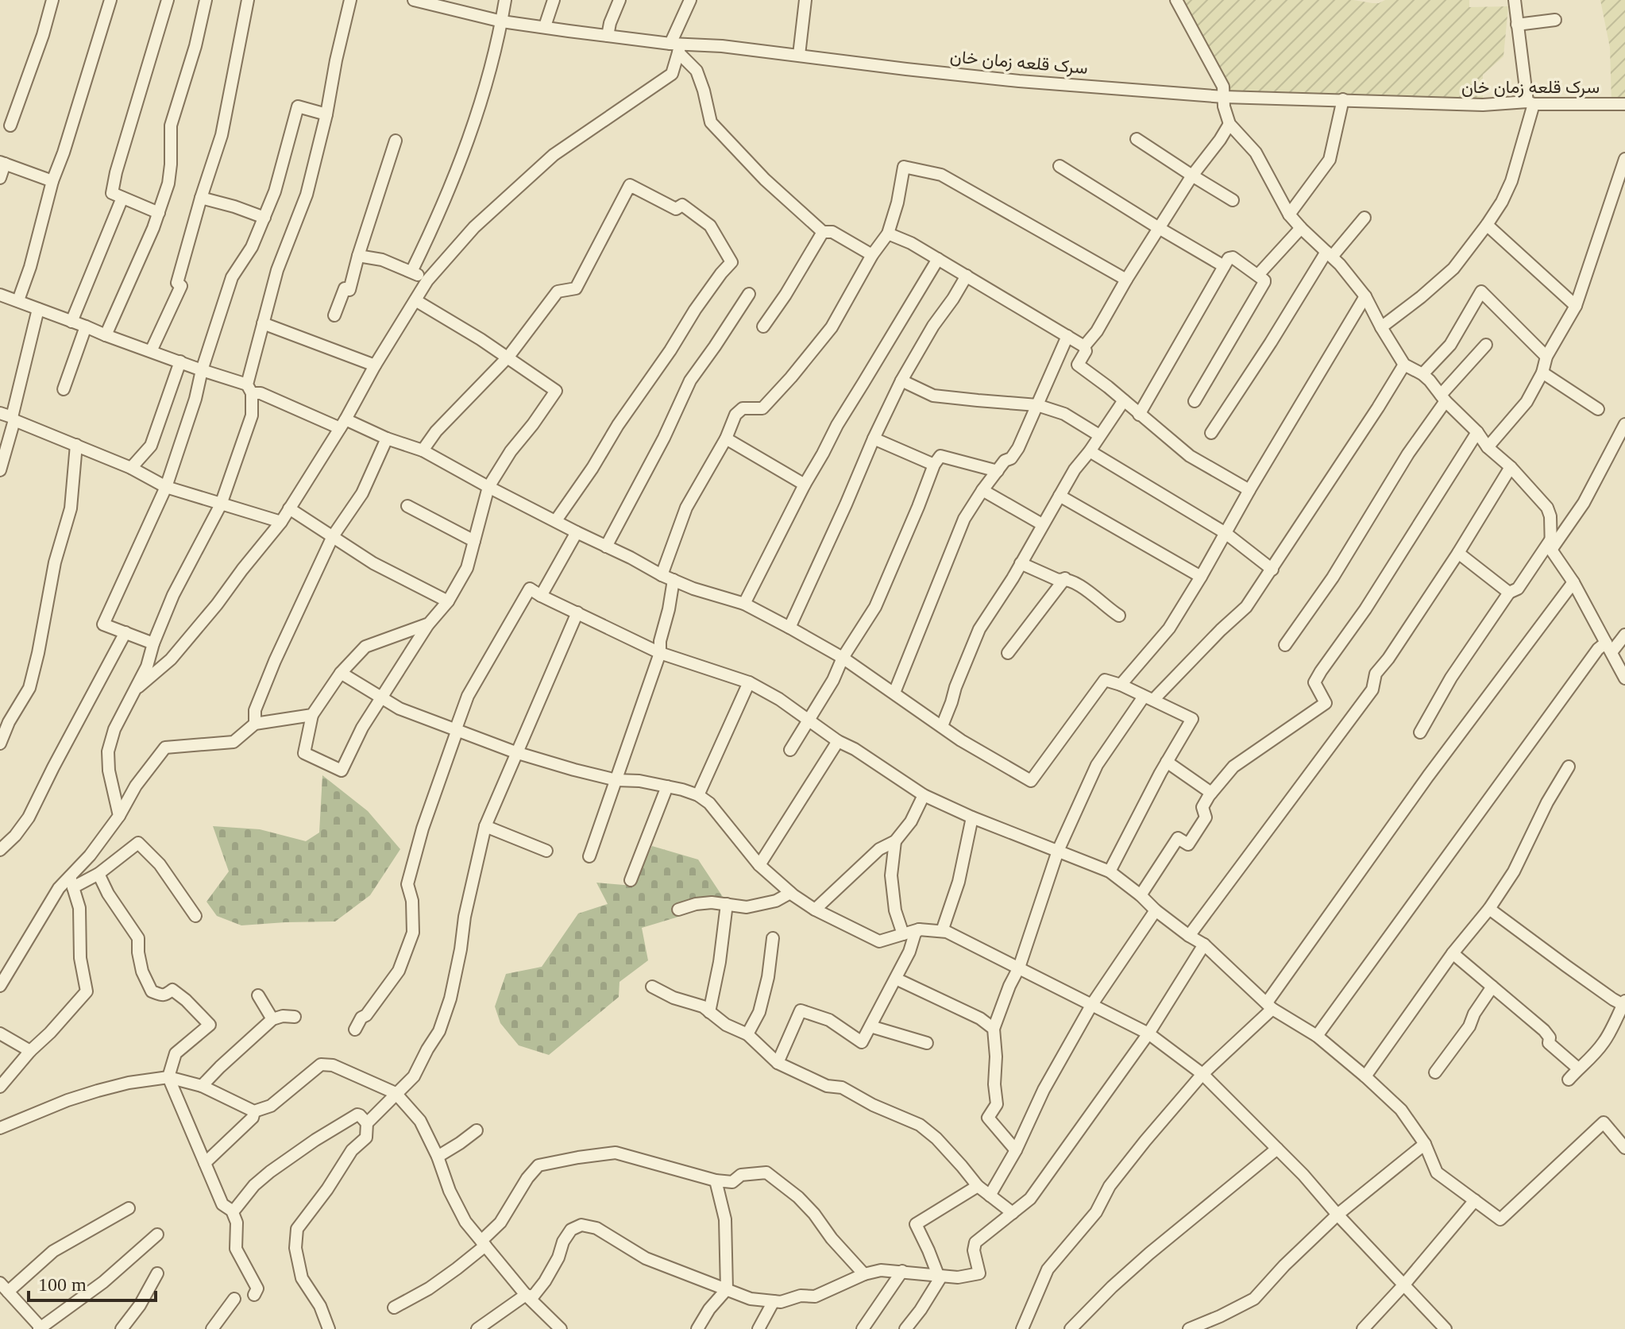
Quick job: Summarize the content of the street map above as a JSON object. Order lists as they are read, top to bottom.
{
  "streets": {
    "street": ["سرک قلعه زمان خان"]
  },
  "scale_bar": "100 m"
}
